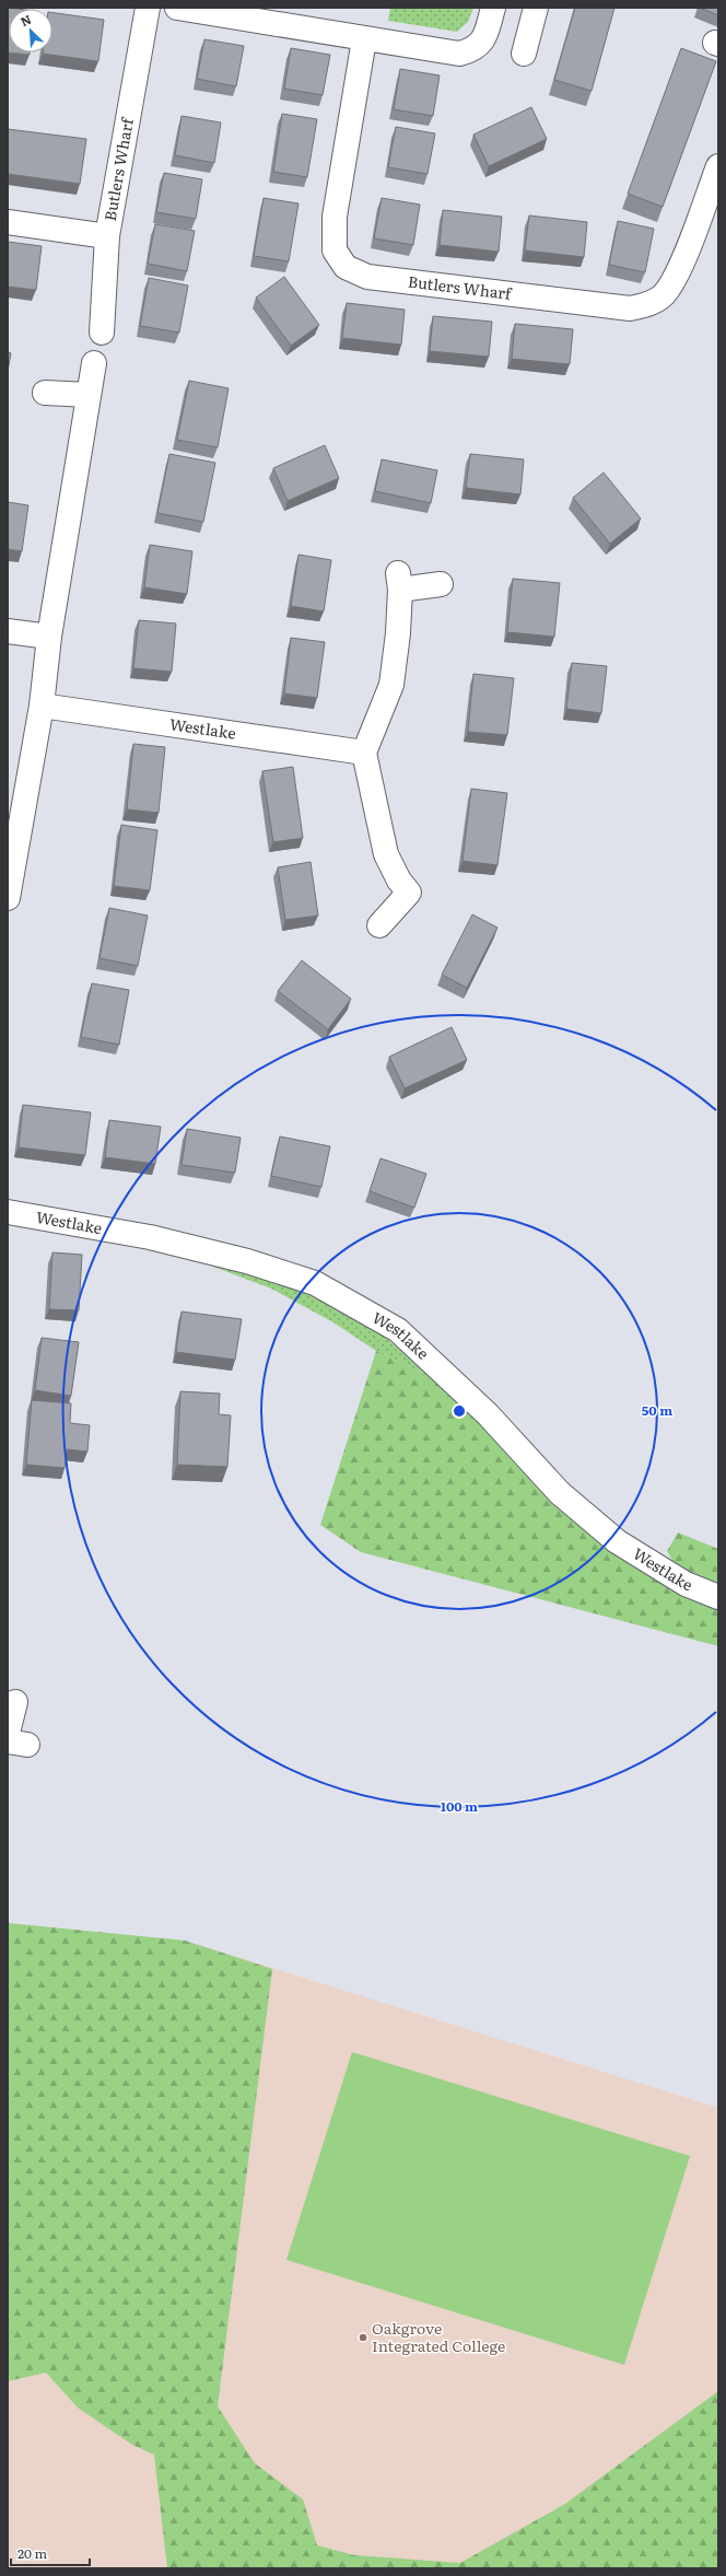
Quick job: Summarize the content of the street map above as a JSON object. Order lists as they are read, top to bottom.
{
  "streets": {
    "street": ["Butlers Wharf", "Westlake"]
  },
  "places": ["Oakgrove Integrated College"],
  "scale_bar": "20 m",
  "north": "top left",
  "rings": ["50 m", "100 m"]
}
